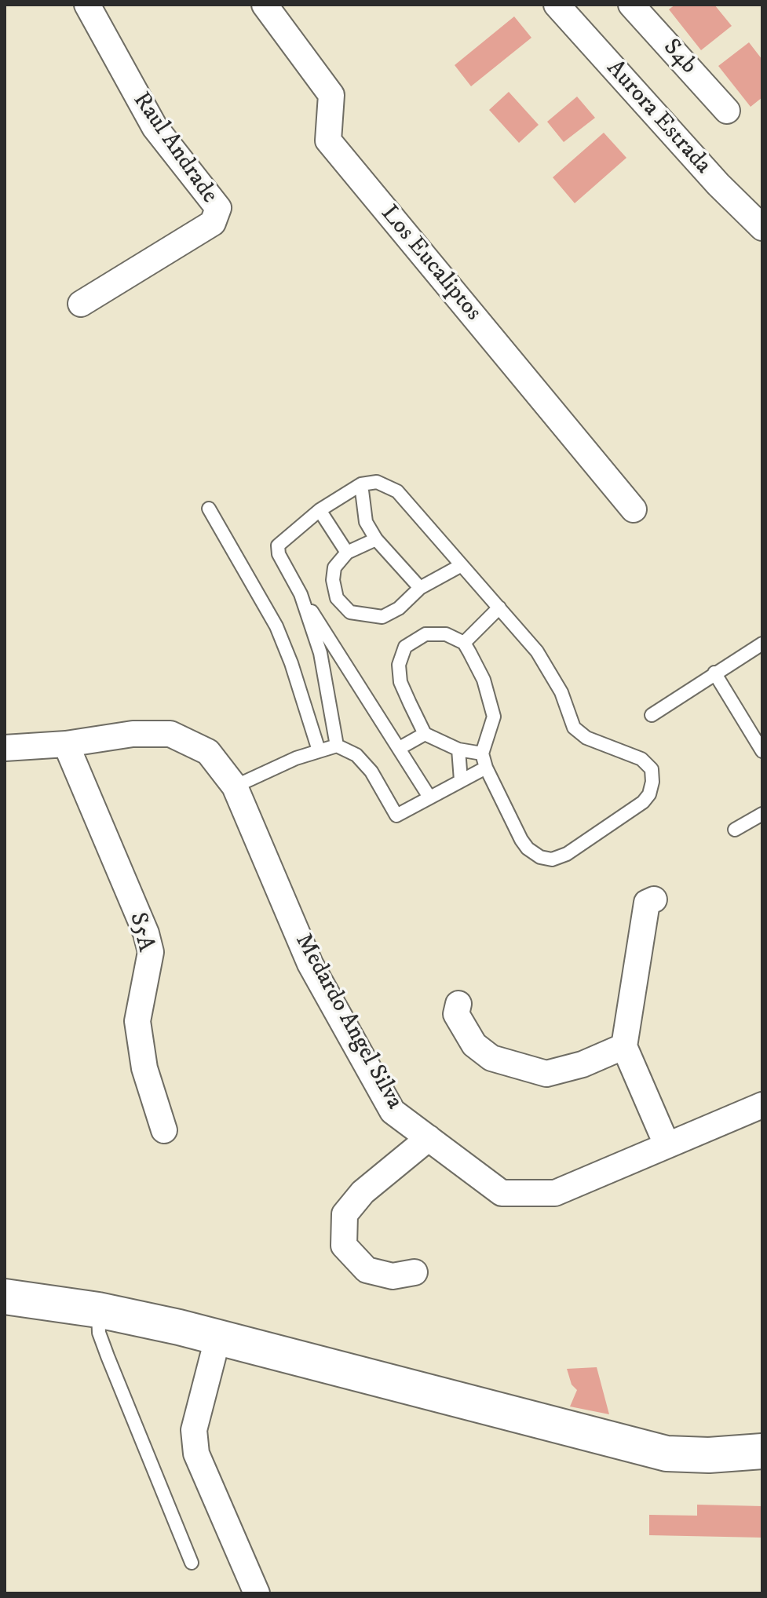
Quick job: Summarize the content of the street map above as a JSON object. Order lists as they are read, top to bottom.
{
  "streets": {
    "street": [
      "S4b",
      "Aurora Estrada",
      "Raul Andrade",
      "Los Eucaliptos",
      "S5A",
      "Medardo Angel Silva"
    ]
  },
  "crossings": [
    ["S5A", "Medardo Angel Silva"]
  ]
}
